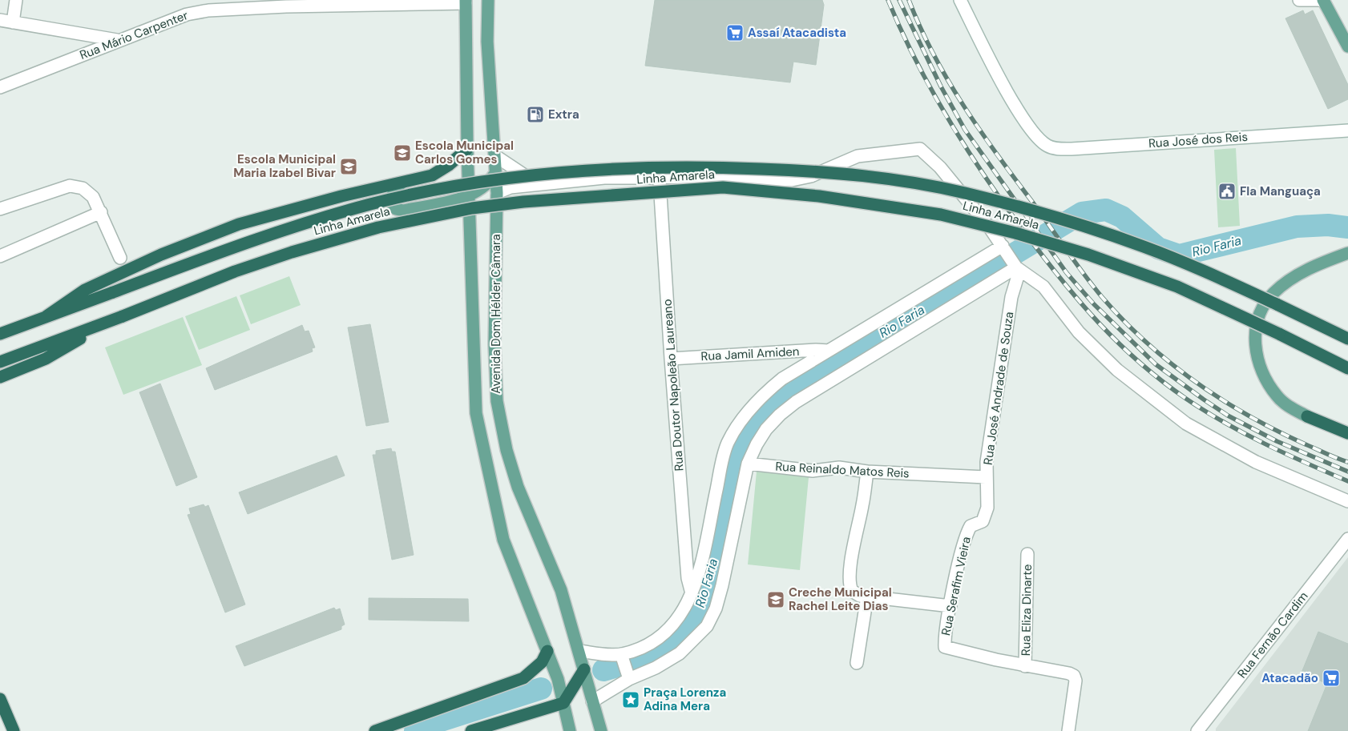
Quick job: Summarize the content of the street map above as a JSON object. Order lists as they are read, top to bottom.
{
  "streets": {
    "highway": ["Linha Amarela"],
    "main road": ["Avenida Dom Hélder Câmara"],
    "street": [
      "Rua Mário Carpenter",
      "Rua José dos Reis",
      "Rua Jamil Amiden",
      "Rua Doutor Napoleão Laureano",
      "Rua José Andrade de Souza",
      "Rua Reinaldo Matos Reis",
      "Rua Serafim Vieira",
      "Rua Eliza Dinarte",
      "Rua Fernão Cardim"
    ]
  },
  "crossings": [
    ["Rua Mário Carpenter", "Avenida Dom Hélder Câmara"],
    ["Rua Jamil Amiden", "Rua Doutor Napoleão Laureano"],
    ["Rua José Andrade de Souza", "Rua Reinaldo Matos Reis"],
    ["Rua José Andrade de Souza", "Rua Serafim Vieira"],
    ["Rua Serafim Vieira", "Rua Eliza Dinarte"]
  ],
  "water": ["Rio Faria"],
  "places": {
    "supermarket": ["Assaí Atacadista", "Atacadão"],
    "fuel station": ["Extra"],
    "school or university": ["Escola Municipal Carlos Gomes", "Escola Municipal Maria Izabel Bivar", "Creche Municipal Rachel Leite Dias"],
    "public building": ["Fla Manguaça"],
    "place": ["Praça Lorenza Adina Mera"]
  }
}
